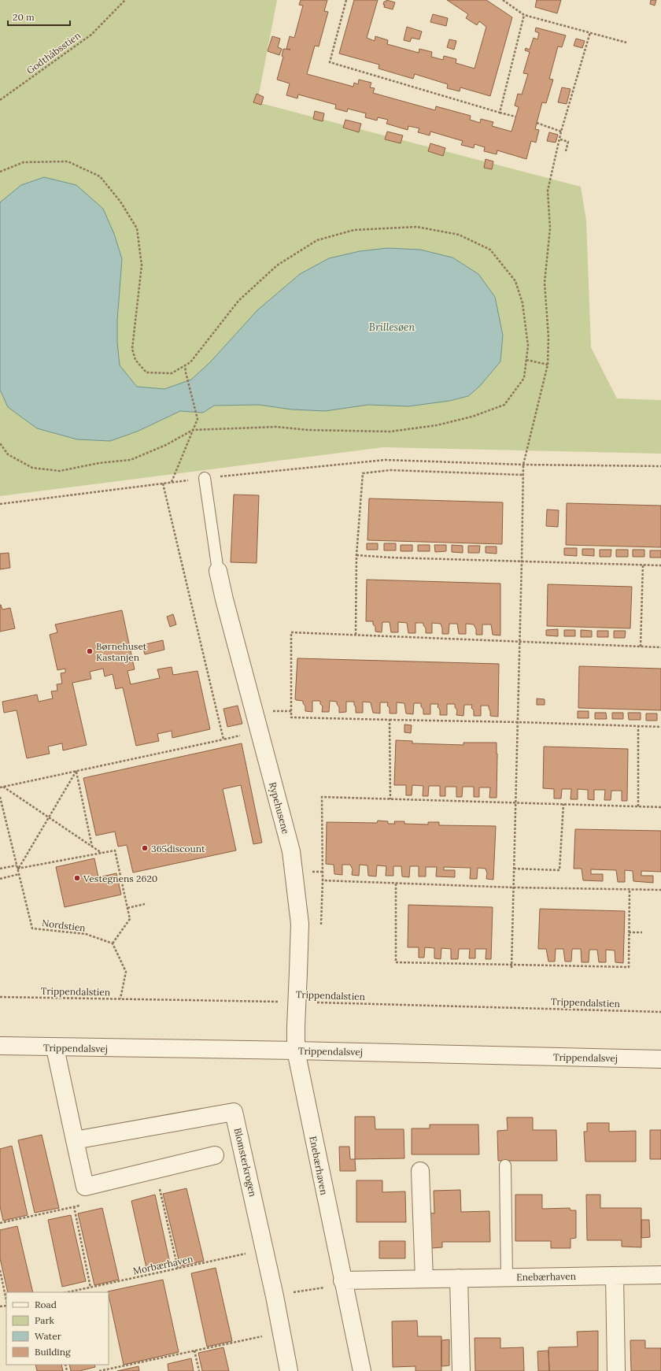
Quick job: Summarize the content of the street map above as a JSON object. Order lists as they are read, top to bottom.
{
  "streets": {
    "street": [
      "Rypehusene",
      "Trippendalsvej",
      "Blomsterkrogen",
      "Enebærhaven"
    ],
    "path": [
      "Godthåbsstien",
      "Nordstien",
      "Trippendalstien",
      "Morbærhaven"
    ]
  },
  "crossings": [
    ["Rypehusene", "Trippendalsvej"],
    ["Rypehusene", "Enebærhaven"],
    ["Trippendalsvej", "Enebærhaven"],
    ["Blomsterkrogen", "Morbærhaven"]
  ],
  "water": ["Brillesøen"],
  "places": ["Børnehuset Kastanjen", "365discount", "Vestegnens 2620"],
  "legend": [
    "Road",
    "Park",
    "Water",
    "Building"
  ],
  "scale_bar": "20 m"
}
